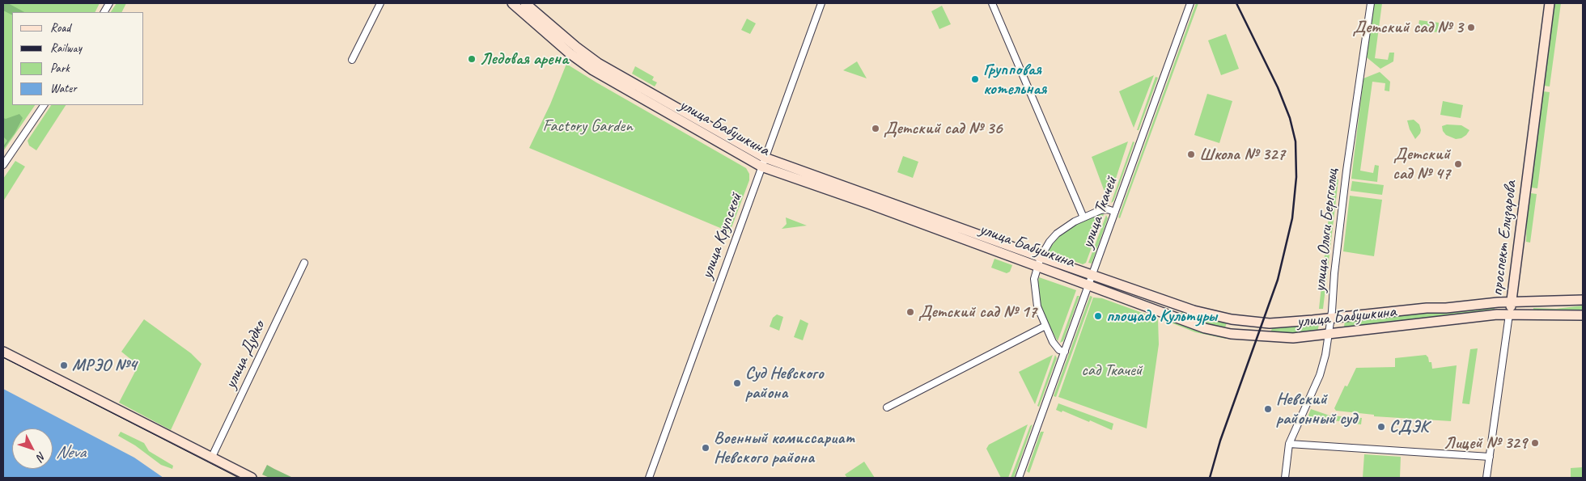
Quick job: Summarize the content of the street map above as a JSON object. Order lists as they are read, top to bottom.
{
  "streets": {
    "street": [
      "улица Бабушкина",
      "улица Ткачей",
      "улица Ольги Берггольц",
      "улица Крупской",
      "проспект Елизарова",
      "улица Дудко"
    ]
  },
  "crossings": [
    ["улица Бабушкина", "улица Ткачей"],
    ["улица Бабушкина", "улица Ольги Берггольц"],
    ["улица Бабушкина", "улица Крупской"],
    ["улица Бабушкина", "проспект Елизарова"]
  ],
  "water": ["Neva"],
  "parks": ["Factory Garden", "сад Ткачей"],
  "places": [
    "Детский сад № 3",
    "Ледовая арена",
    "Групповая котельная",
    "Детский сад № 36",
    "Школа № 327",
    "Детский сад № 47",
    "Детский сад № 17",
    "площадь Культуры",
    "МРЭО №4",
    "Суд Невского района",
    "Невский районный суд",
    "СДЭК",
    "Лицей № 329",
    "Военный комиссариат Невского района"
  ],
  "legend": [
    "Road",
    "Railway",
    "Park",
    "Water"
  ],
  "north": "bottom right"
}
